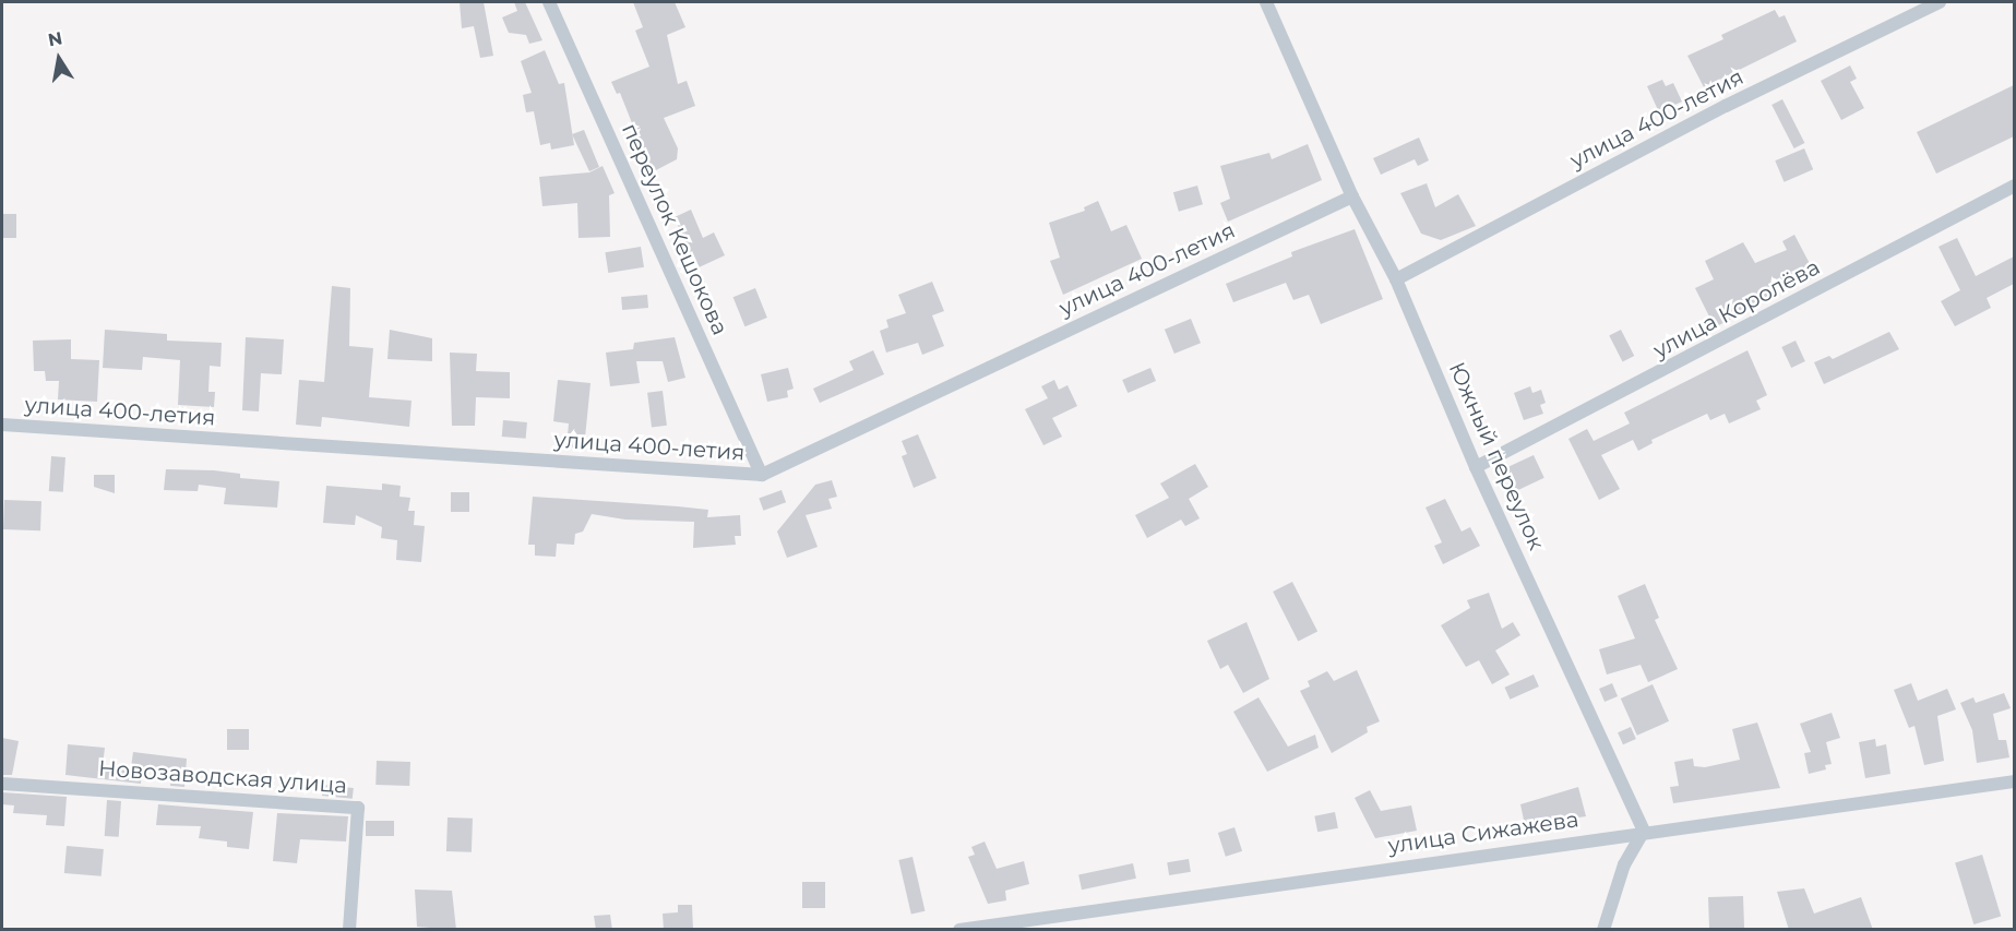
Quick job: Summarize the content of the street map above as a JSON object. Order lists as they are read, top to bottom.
{
  "streets": {
    "street": [
      "улица 400-летия",
      "переулок Кешокова",
      "улица Королёва",
      "Южный переулок",
      "Новозаводская улица",
      "улица Сижажева"
    ]
  },
  "crossings": [
    ["улица 400-летия", "переулок Кешокова"],
    ["улица 400-летия", "Южный переулок"],
    ["улица Королёва", "Южный переулок"],
    ["Южный переулок", "улица Сижажева"]
  ],
  "north": "top"
}
